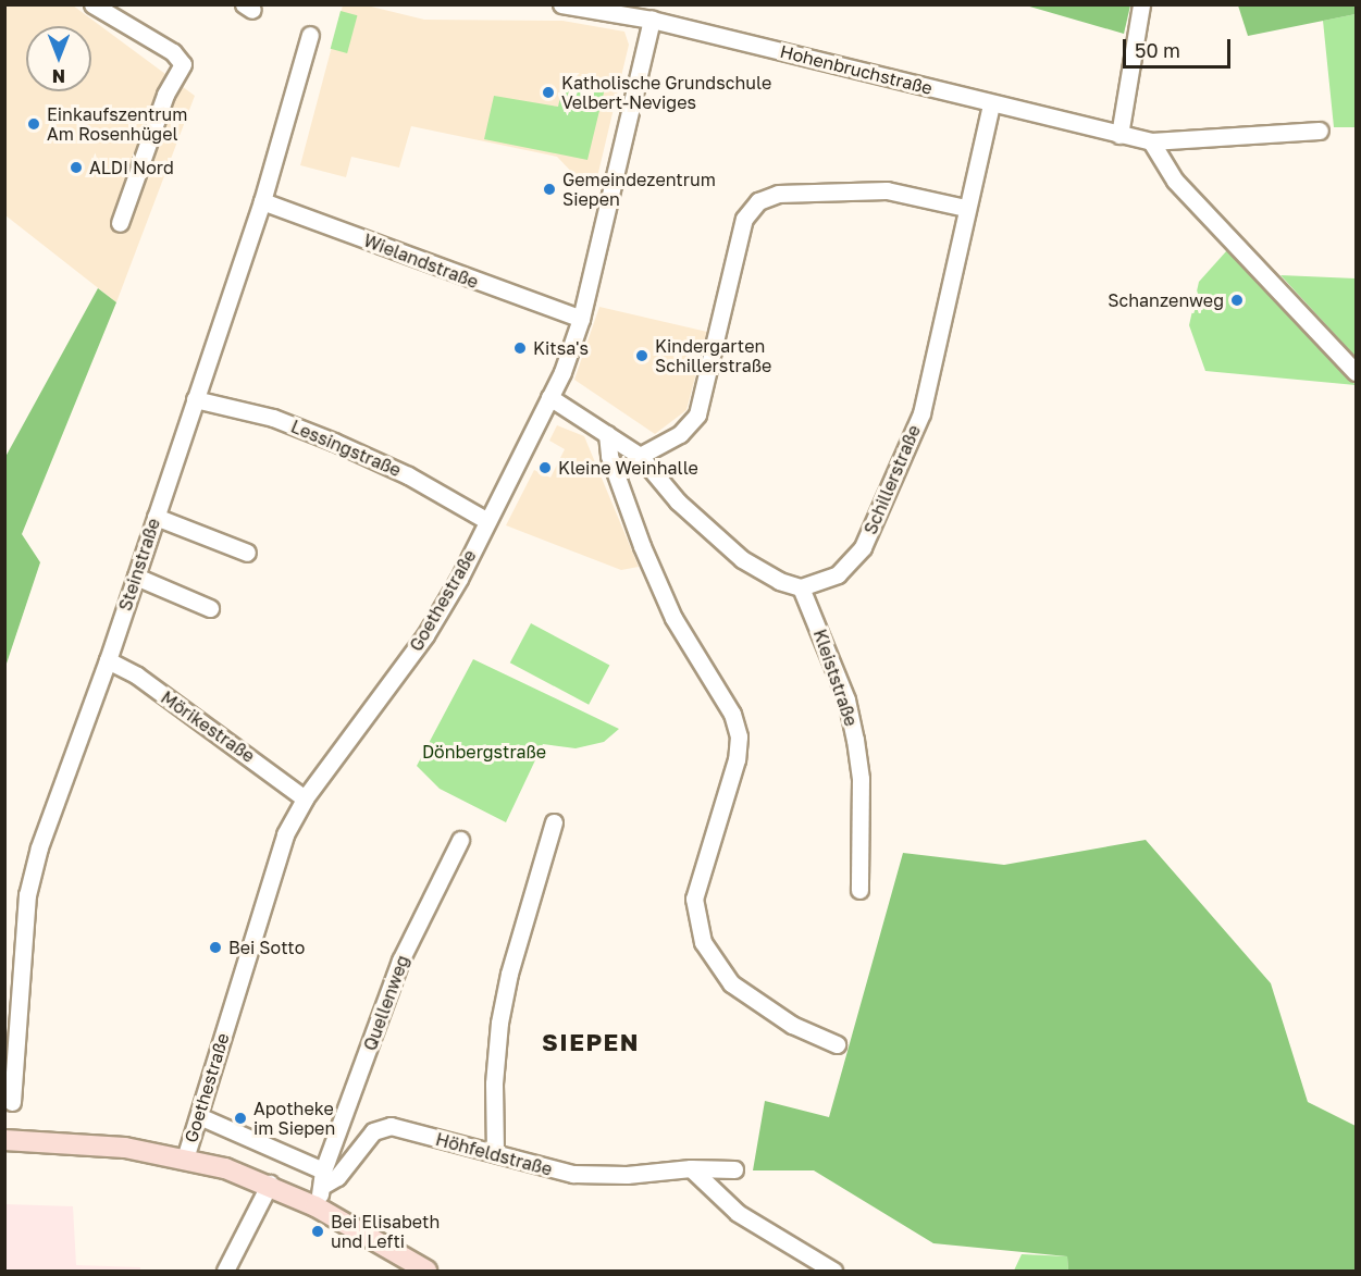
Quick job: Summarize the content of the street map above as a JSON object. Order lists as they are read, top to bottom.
{
  "streets": {
    "street": [
      "Hohenbruchstraße",
      "Wielandstraße",
      "Lessingstraße",
      "Schillerstraße",
      "Steinstraße",
      "Goethestraße",
      "Kleiststraße",
      "Mörikestraße",
      "Quellenweg",
      "Höhfeldstraße"
    ]
  },
  "crossings": [
    ["Hohenbruchstraße", "Schillerstraße"],
    ["Hohenbruchstraße", "Goethestraße"],
    ["Wielandstraße", "Steinstraße"],
    ["Wielandstraße", "Goethestraße"],
    ["Lessingstraße", "Steinstraße"],
    ["Lessingstraße", "Goethestraße"],
    ["Schillerstraße", "Kleiststraße"],
    ["Steinstraße", "Mörikestraße"],
    ["Goethestraße", "Mörikestraße"],
    ["Quellenweg", "Höhfeldstraße"]
  ],
  "districts": ["SIEPEN"],
  "parks": ["Dönbergstraße"],
  "places": [
    "Katholische Grundschule Velbert-Neviges",
    "Einkaufszentrum Am Rosenhügel",
    "ALDI Nord",
    "Gemeindezentrum Siepen",
    "Schanzenweg",
    "Kitsa's",
    "Kindergarten Schillerstraße",
    "Kleine Weinhalle",
    "Bei Sotto",
    "Apotheke im Siepen",
    "Bei Elisabeth und Lefti"
  ],
  "scale_bar": "50 m",
  "north": "bottom"
}
